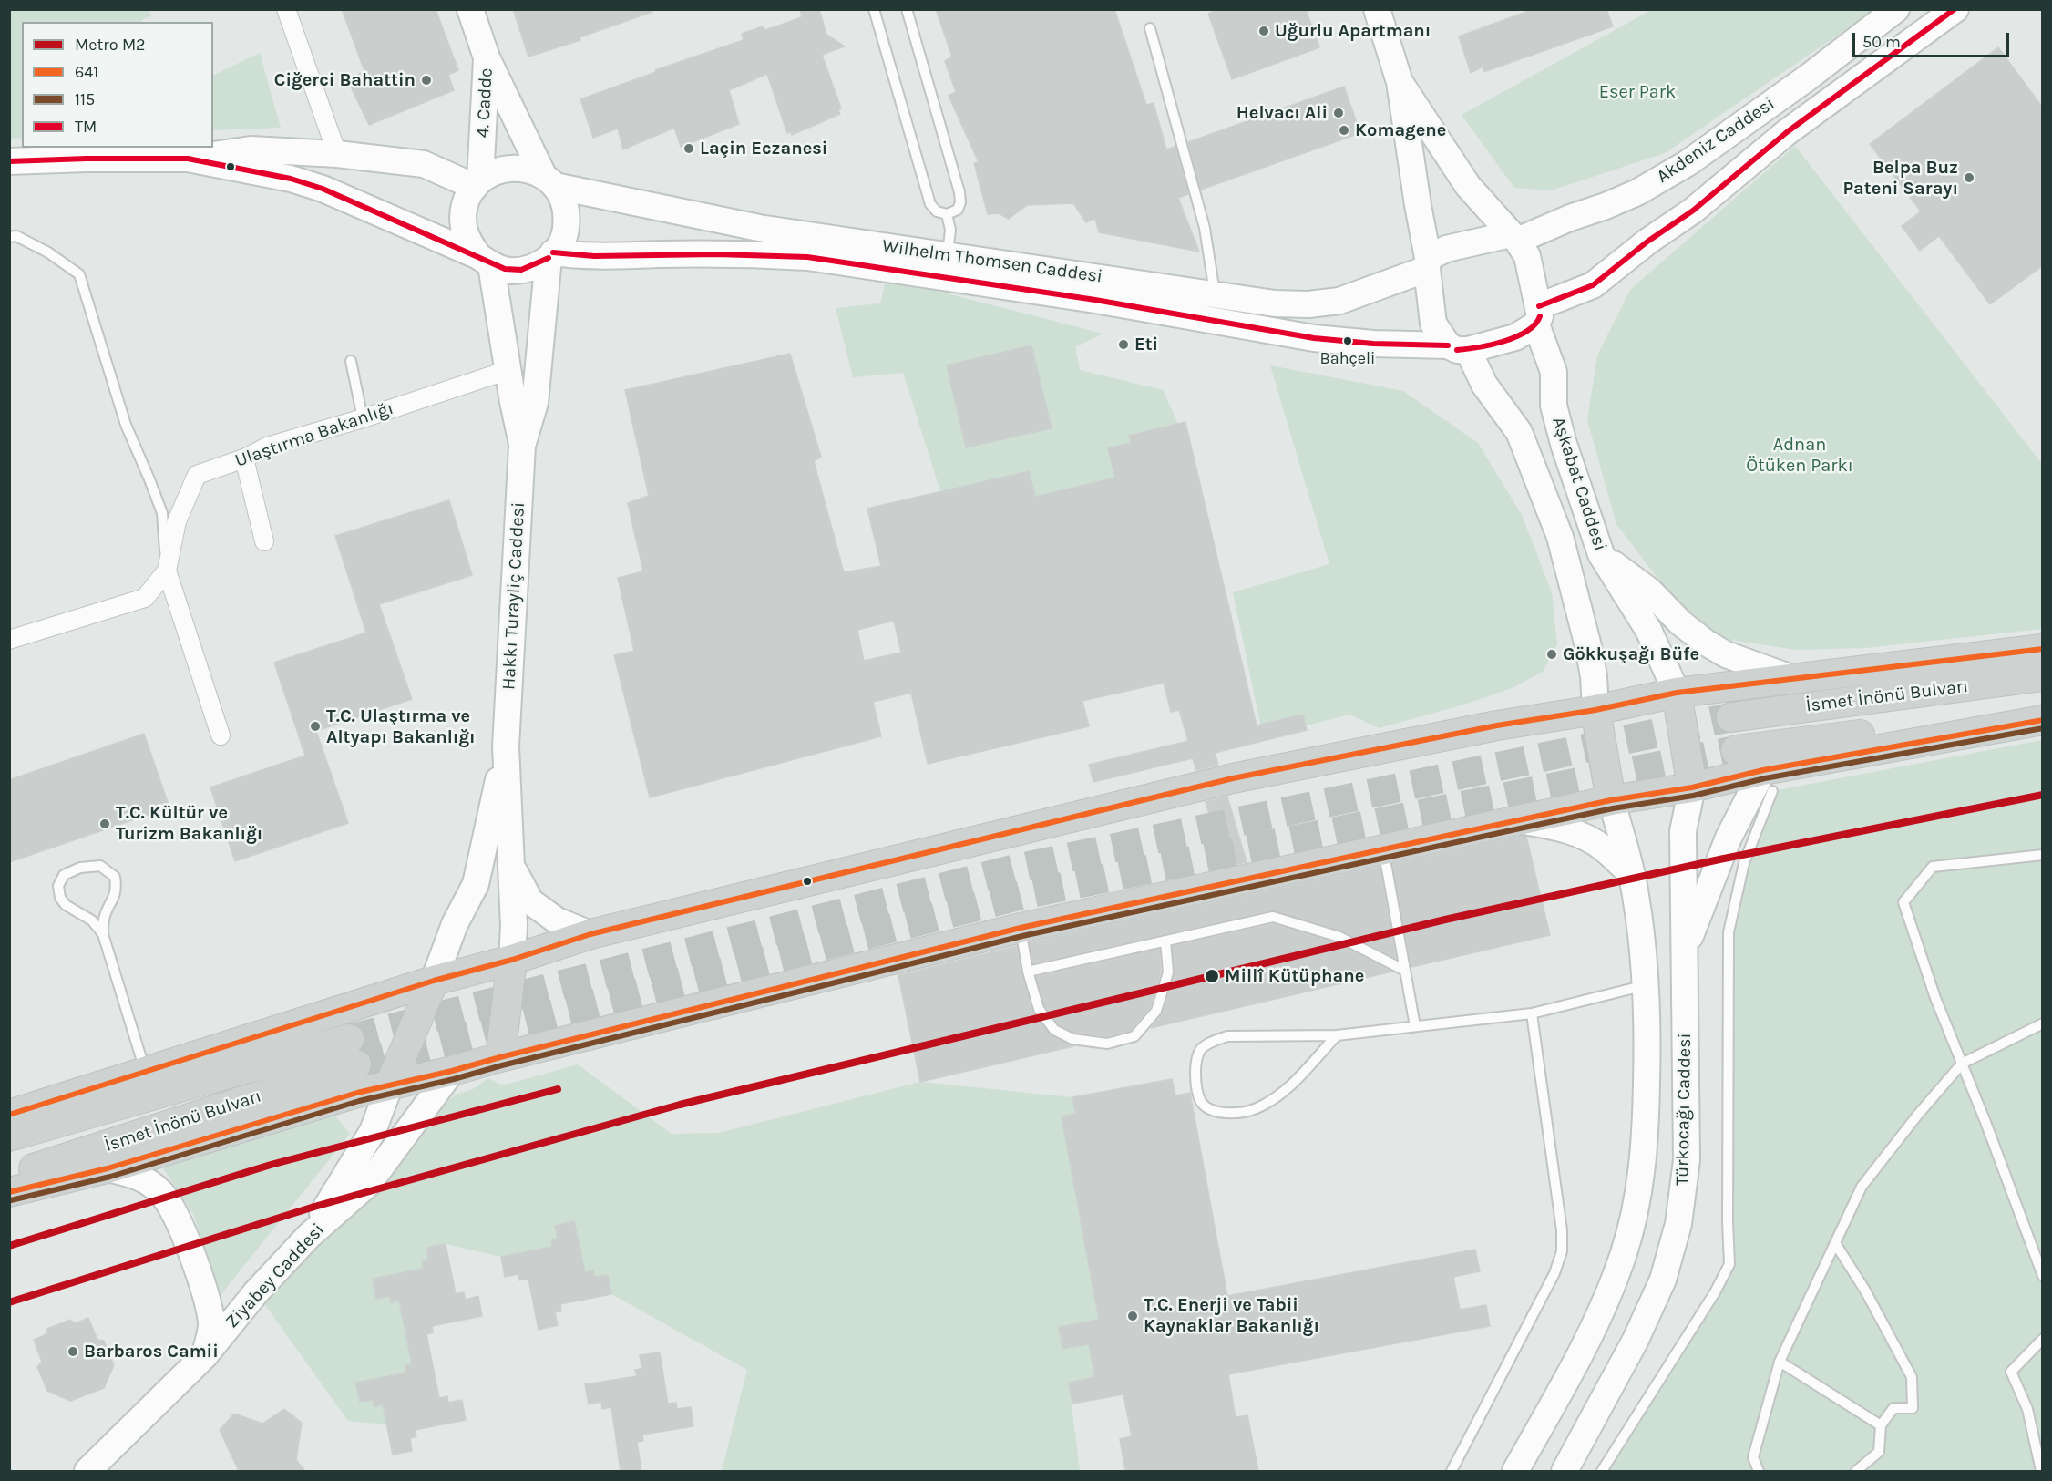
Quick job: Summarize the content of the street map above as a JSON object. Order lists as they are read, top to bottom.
{
  "streets": {
    "main road": [
      "4. Cadde",
      "Akdeniz Caddesi",
      "Wilhelm Thomsen Caddesi",
      "Aşkabat Caddesi",
      "Hakkı Turayliç Caddesi",
      "İsmet İnönü Bulvarı",
      "Türkocağı Caddesi",
      "Ziyabey Caddesi"
    ],
    "street": ["Ulaştırma Bakanlığı"]
  },
  "crossings": [
    ["4. Cadde", "Wilhelm Thomsen Caddesi"],
    ["4. Cadde", "Hakkı Turayliç Caddesi"],
    ["Akdeniz Caddesi", "Wilhelm Thomsen Caddesi"],
    ["Akdeniz Caddesi", "Aşkabat Caddesi"],
    ["Wilhelm Thomsen Caddesi", "Aşkabat Caddesi"],
    ["Wilhelm Thomsen Caddesi", "Hakkı Turayliç Caddesi"],
    ["Ulaştırma Bakanlığı", "Hakkı Turayliç Caddesi"]
  ],
  "parks": ["Eser Park", "Adnan Ötüken Parkı"],
  "places": [
    "Uğurlu Apartmanı",
    "Ciğerci Bahattin",
    "Helvacı Ali",
    "Komagene",
    "Laçin Eczanesi",
    "Belpa Buz Pateni Sarayı",
    "Bahçeli",
    "Eti",
    "Gökkuşağı Büfe",
    "T.C. Ulaştırma ve Altyapı Bakanlığı",
    "T.C. Kültür ve Turizm Bakanlığı",
    "Millî Kütüphane",
    "T.C. Enerji ve Tabii Kaynaklar Bakanlığı",
    "Barbaros Camii"
  ],
  "lines": [
    "transit line TM",
    "transit line 641",
    "transit line 115",
    "metro line M2"
  ],
  "legend": [
    "Metro M2",
    "641",
    "115",
    "TM"
  ],
  "scale_bar": "50 m"
}
